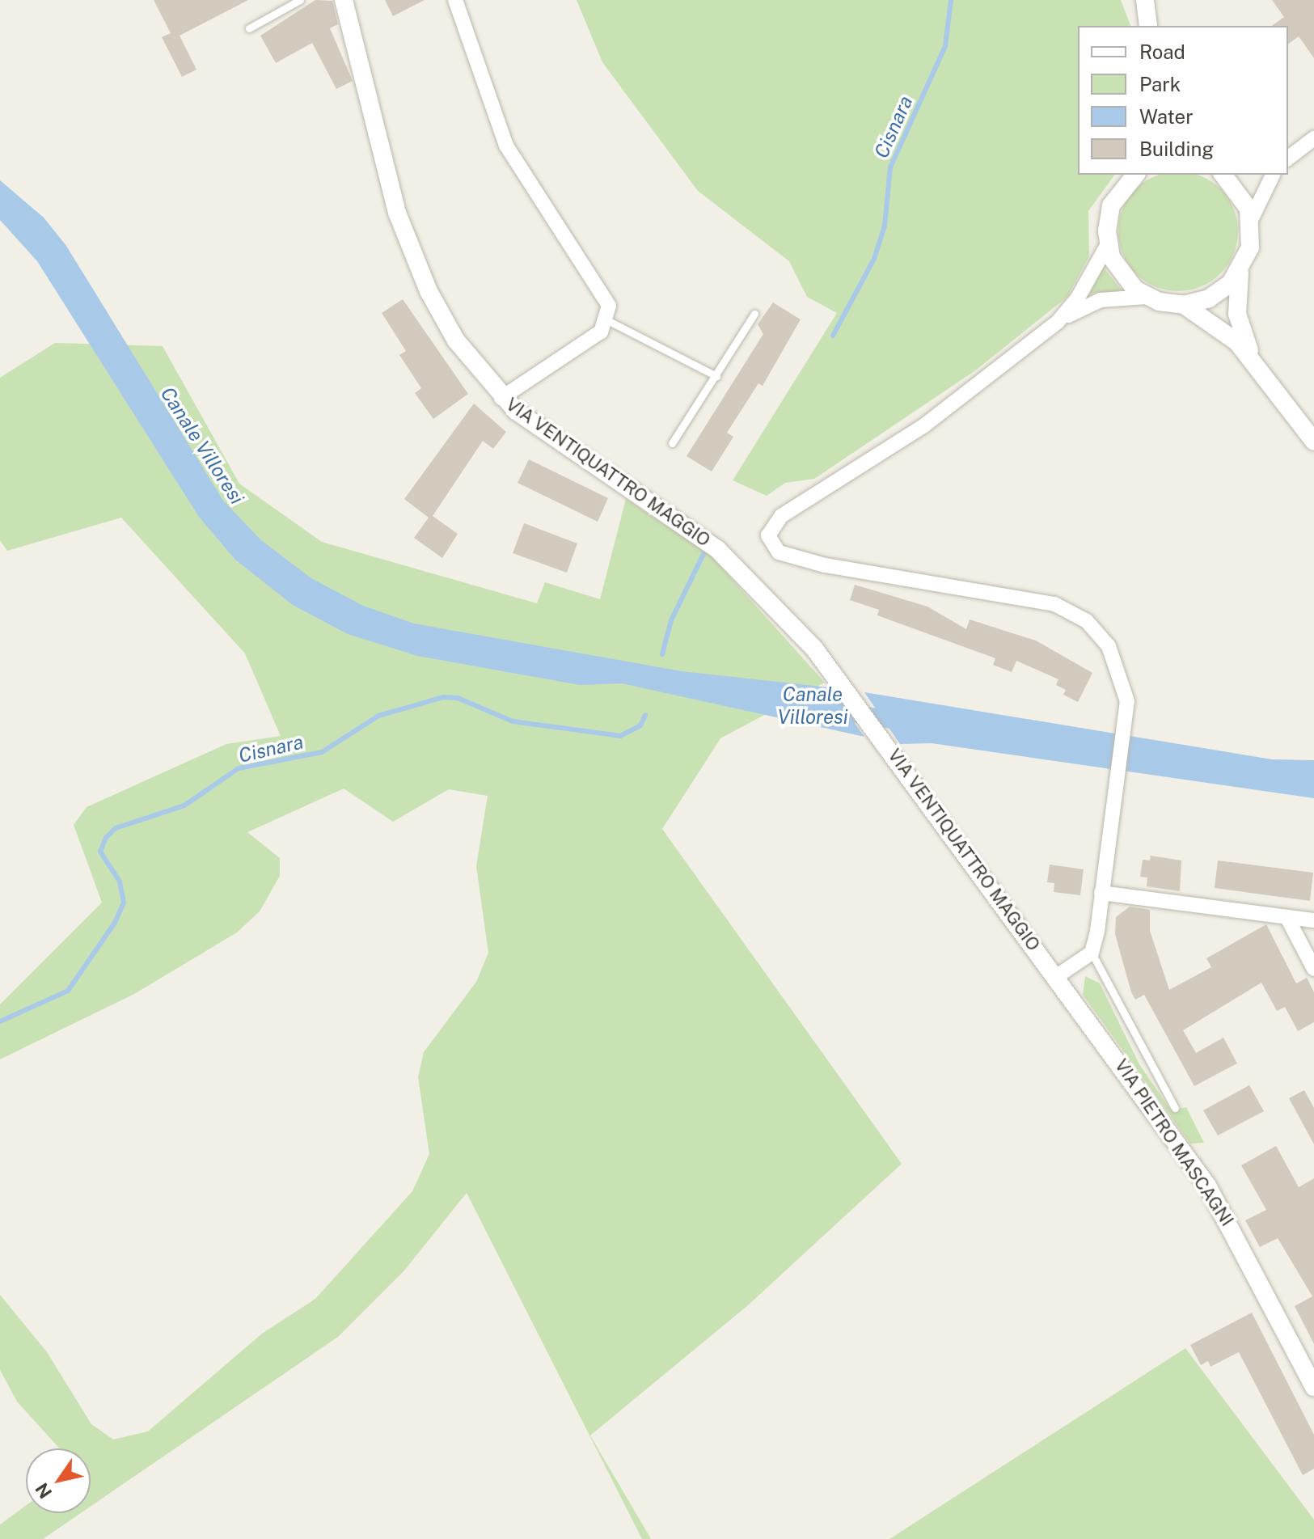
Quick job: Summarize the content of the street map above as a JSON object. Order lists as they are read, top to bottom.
{
  "streets": {
    "street": ["VIA VENTIQUATTRO MAGGIO", "VIA PIETRO MASCAGNI"]
  },
  "crossings": [
    ["VIA VENTIQUATTRO MAGGIO", "VIA PIETRO MASCAGNI"]
  ],
  "water": ["Cisnara", "Canale Villoresi"],
  "legend": [
    "Road",
    "Park",
    "Water",
    "Building"
  ],
  "north": "bottom left"
}
